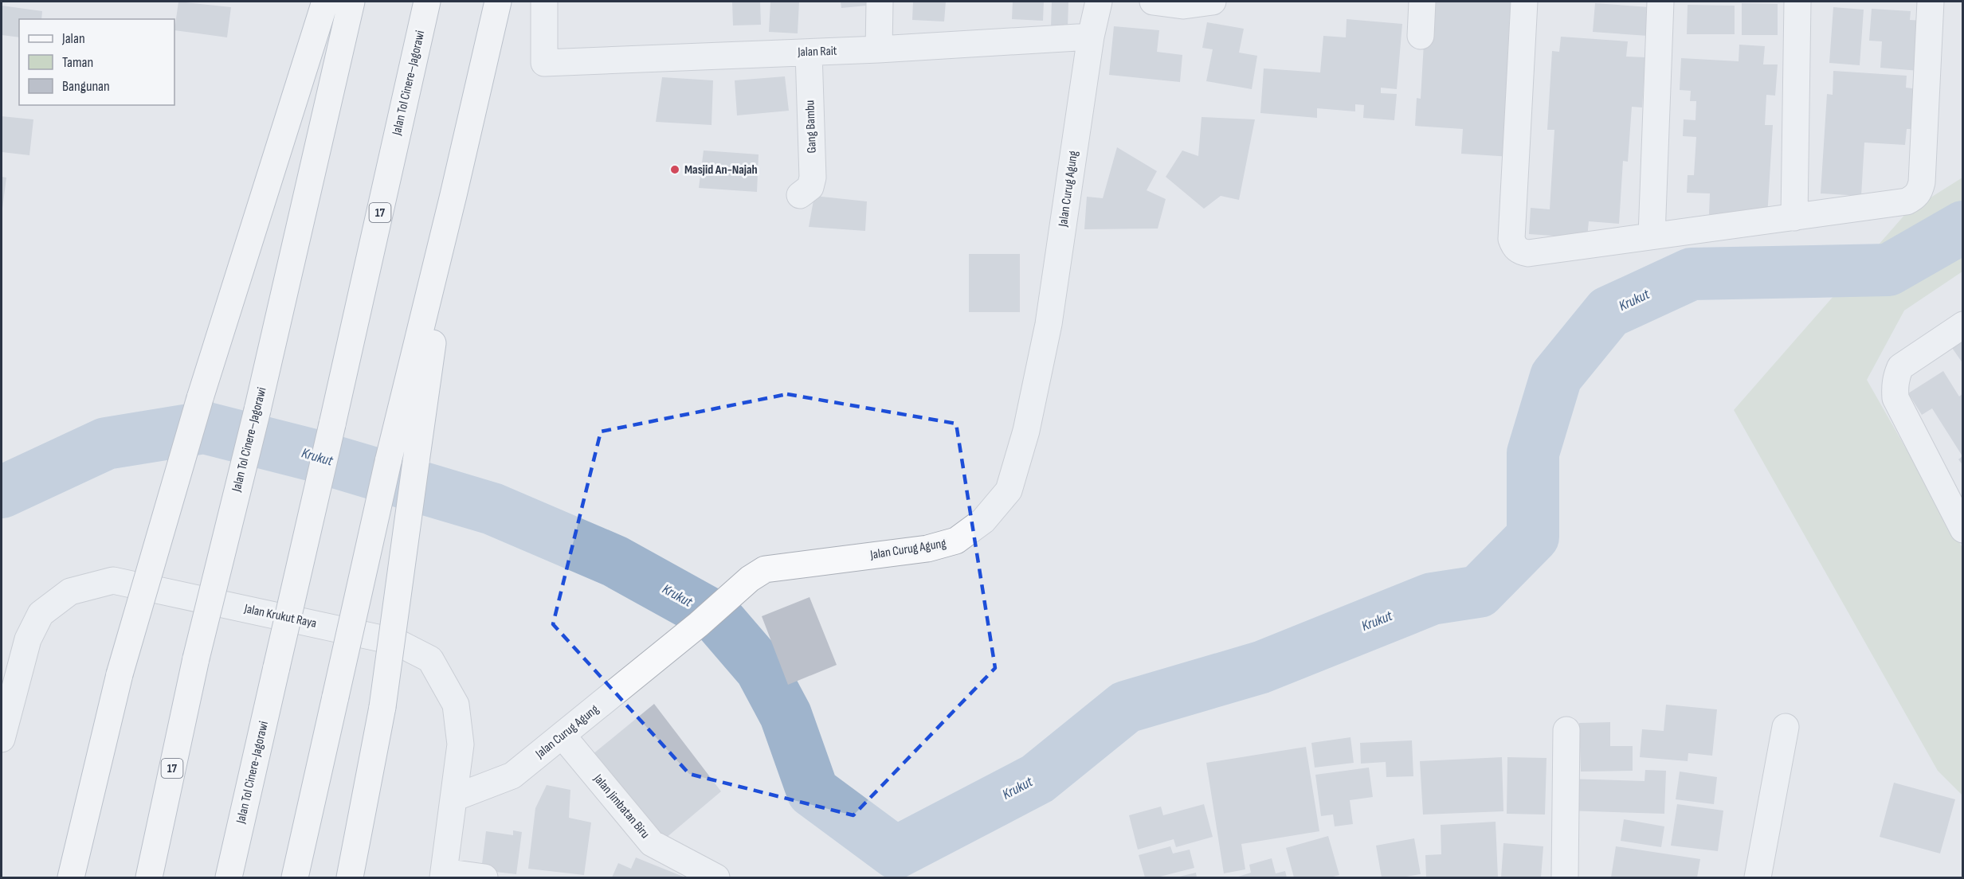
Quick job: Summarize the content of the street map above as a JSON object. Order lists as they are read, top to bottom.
{
  "streets": {
    "highway": ["Jalan Tol Cinere–Jagorawi", "17", "Jalan Tol Cinere-Jagorawi"],
    "street": [
      "Jalan Rait",
      "Gang Bambu",
      "Jalan Curug Agung",
      "Jalan Krukut Raya",
      "Jalan Jimbatan Biru"
    ]
  },
  "crossings": [
    ["Jalan Rait", "Gang Bambu"],
    ["Jalan Rait", "Jalan Curug Agung"],
    ["Jalan Tol Cinere–Jagorawi", "Jalan Tol Cinere-Jagorawi"],
    ["Jalan Curug Agung", "Jalan Krukut Raya"],
    ["Jalan Curug Agung", "Jalan Jimbatan Biru"]
  ],
  "water": ["Krukut"],
  "places": ["Masjid An-Najah"],
  "legend": ["Jalan", "Taman", "Bangunan"]
}
